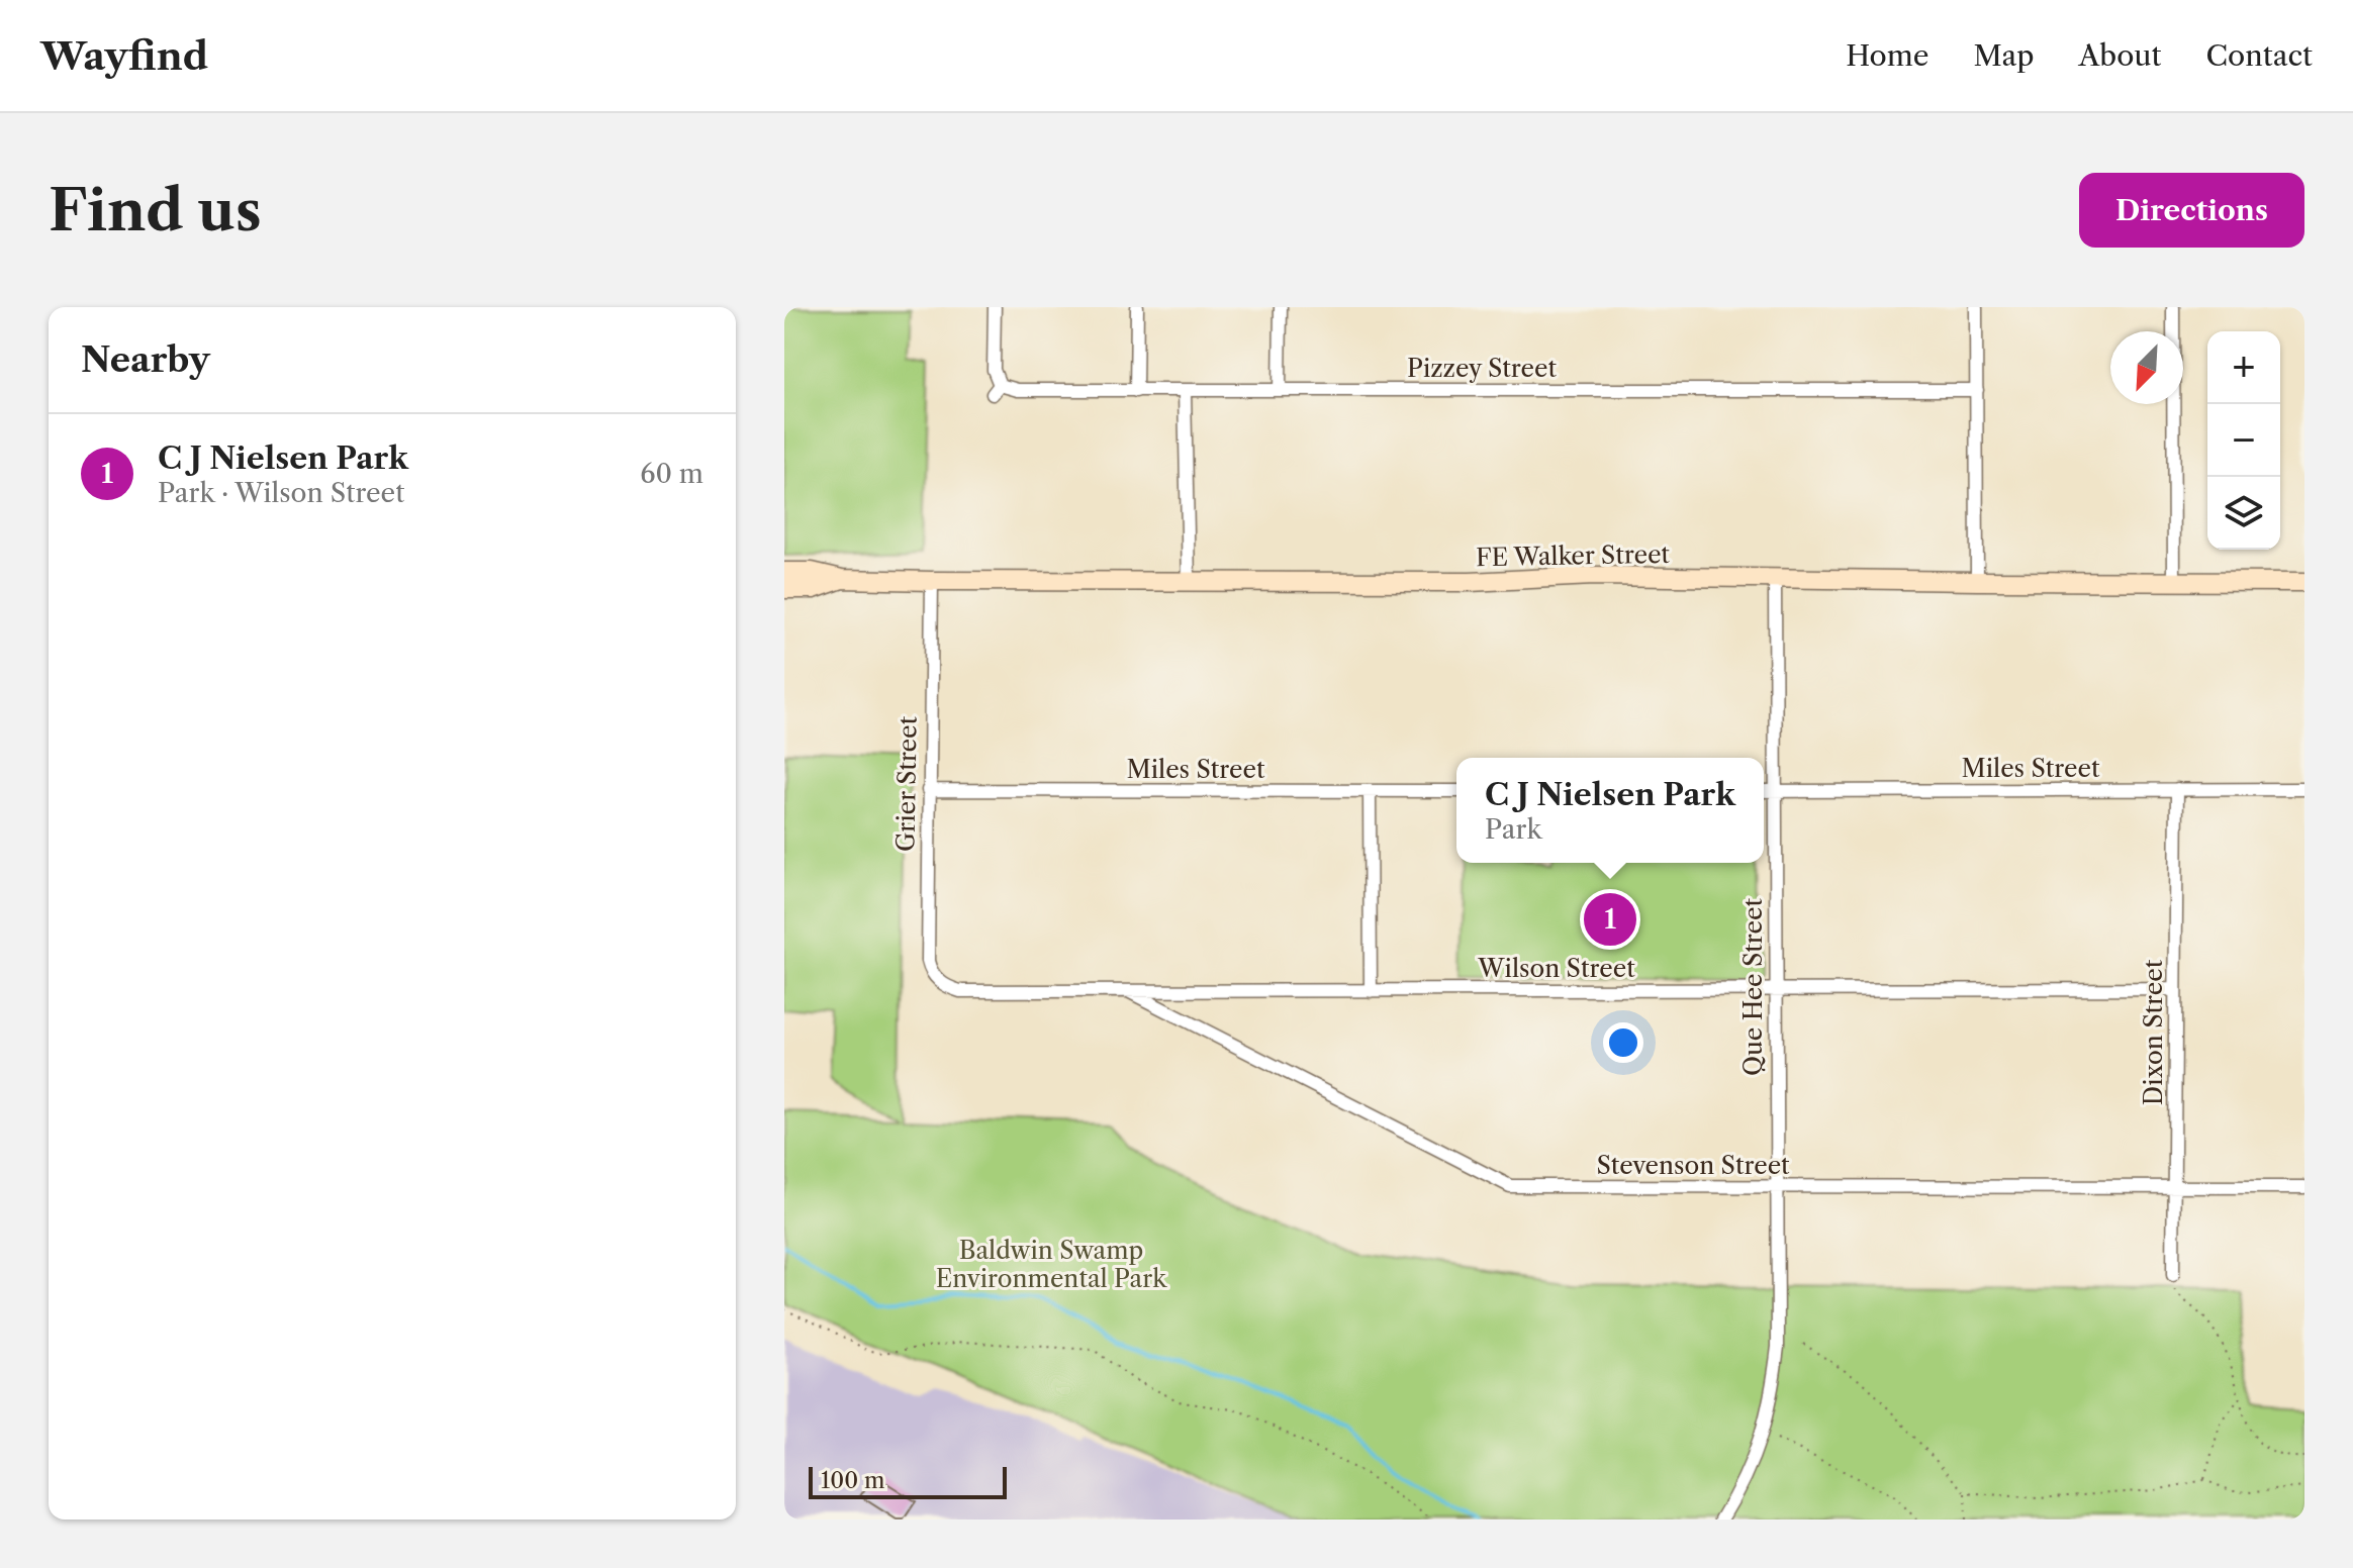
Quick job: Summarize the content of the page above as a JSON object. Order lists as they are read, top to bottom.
{
  "streets": {
    "main road": ["FE Walker Street"],
    "street": [
      "Pizzey Street",
      "Miles Street",
      "Grier Street",
      "Wilson Street",
      "Que Hee Street",
      "Dixon Street",
      "Stevenson Street"
    ]
  },
  "crossings": [
    ["FE Walker Street", "Grier Street"],
    ["FE Walker Street", "Que Hee Street"],
    ["Miles Street", "Grier Street"],
    ["Miles Street", "Que Hee Street"],
    ["Miles Street", "Dixon Street"],
    ["Grier Street", "Wilson Street"],
    ["Wilson Street", "Que Hee Street"],
    ["Wilson Street", "Dixon Street"],
    ["Wilson Street", "Stevenson Street"],
    ["Que Hee Street", "Stevenson Street"],
    ["Dixon Street", "Stevenson Street"]
  ],
  "parks": ["Baldwin Swamp Environmental Park"],
  "scale_bar": "100 m",
  "north": "bottom left",
  "page": {
    "header": "Wayfind",
    "nav": [
      "Home",
      "Map",
      "About",
      "Contact"
    ],
    "buttons": "Directions",
    "title": "Find us",
    "heading": "Nearby",
    "map_buttons": ["+", "−"],
    "list": [
      {
        "mark": "1",
        "name": "C J Nielsen Park",
        "note": "Park · Wilson Street",
        "value": "60 m"
      }
    ],
    "popup": ["C J Nielsen Park", "Park"],
    "pins": "1",
    "scale": "100 m"
  }
}
